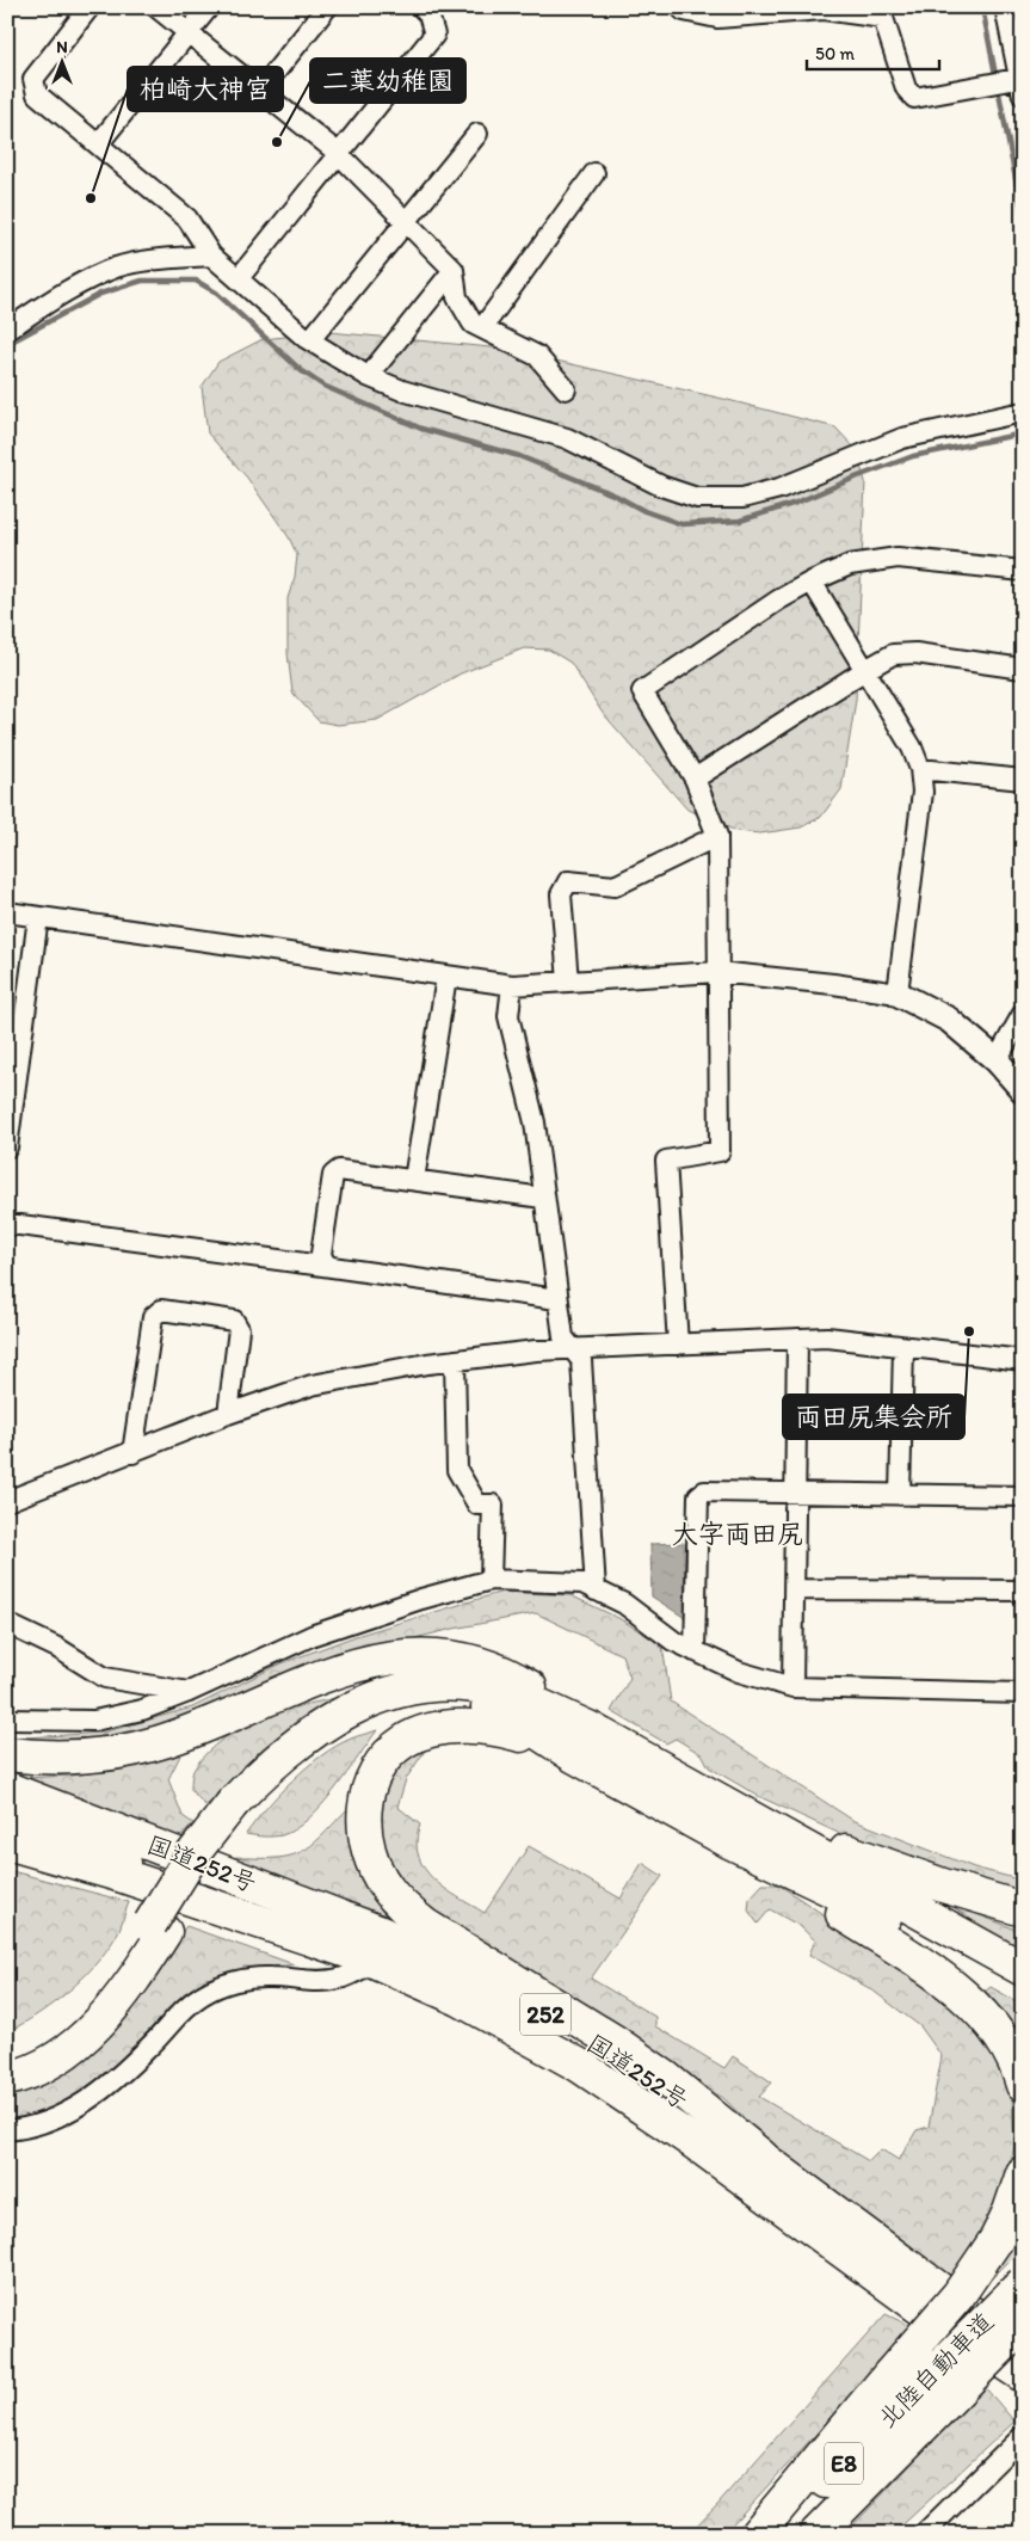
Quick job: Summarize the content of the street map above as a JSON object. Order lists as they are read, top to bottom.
{
  "streets": {
    "highway": [
      "国道252号",
      "252",
      "北陸自動車道",
      "E8"
    ]
  },
  "crossings": [
    ["国道252号", "北陸自動車道"]
  ],
  "districts": ["大字両田尻"],
  "places": ["二葉幼稚園", "柏崎大神宮", "両田尻集会所"],
  "scale_bar": "50 m",
  "north": "top"
}
